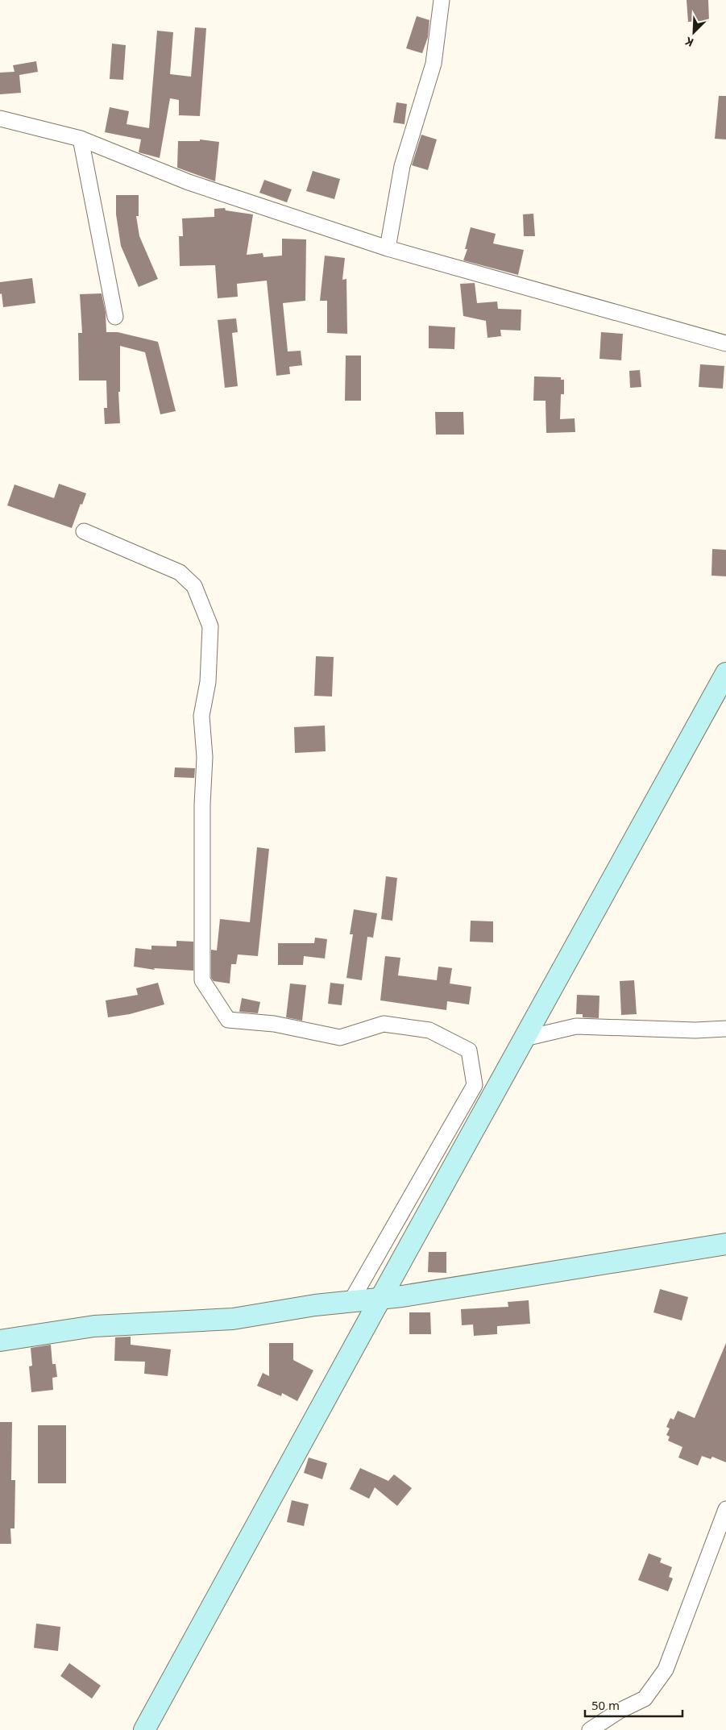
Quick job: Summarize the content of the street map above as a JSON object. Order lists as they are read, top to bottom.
{
  "scale_bar": "50 m",
  "north": "bottom left"
}
